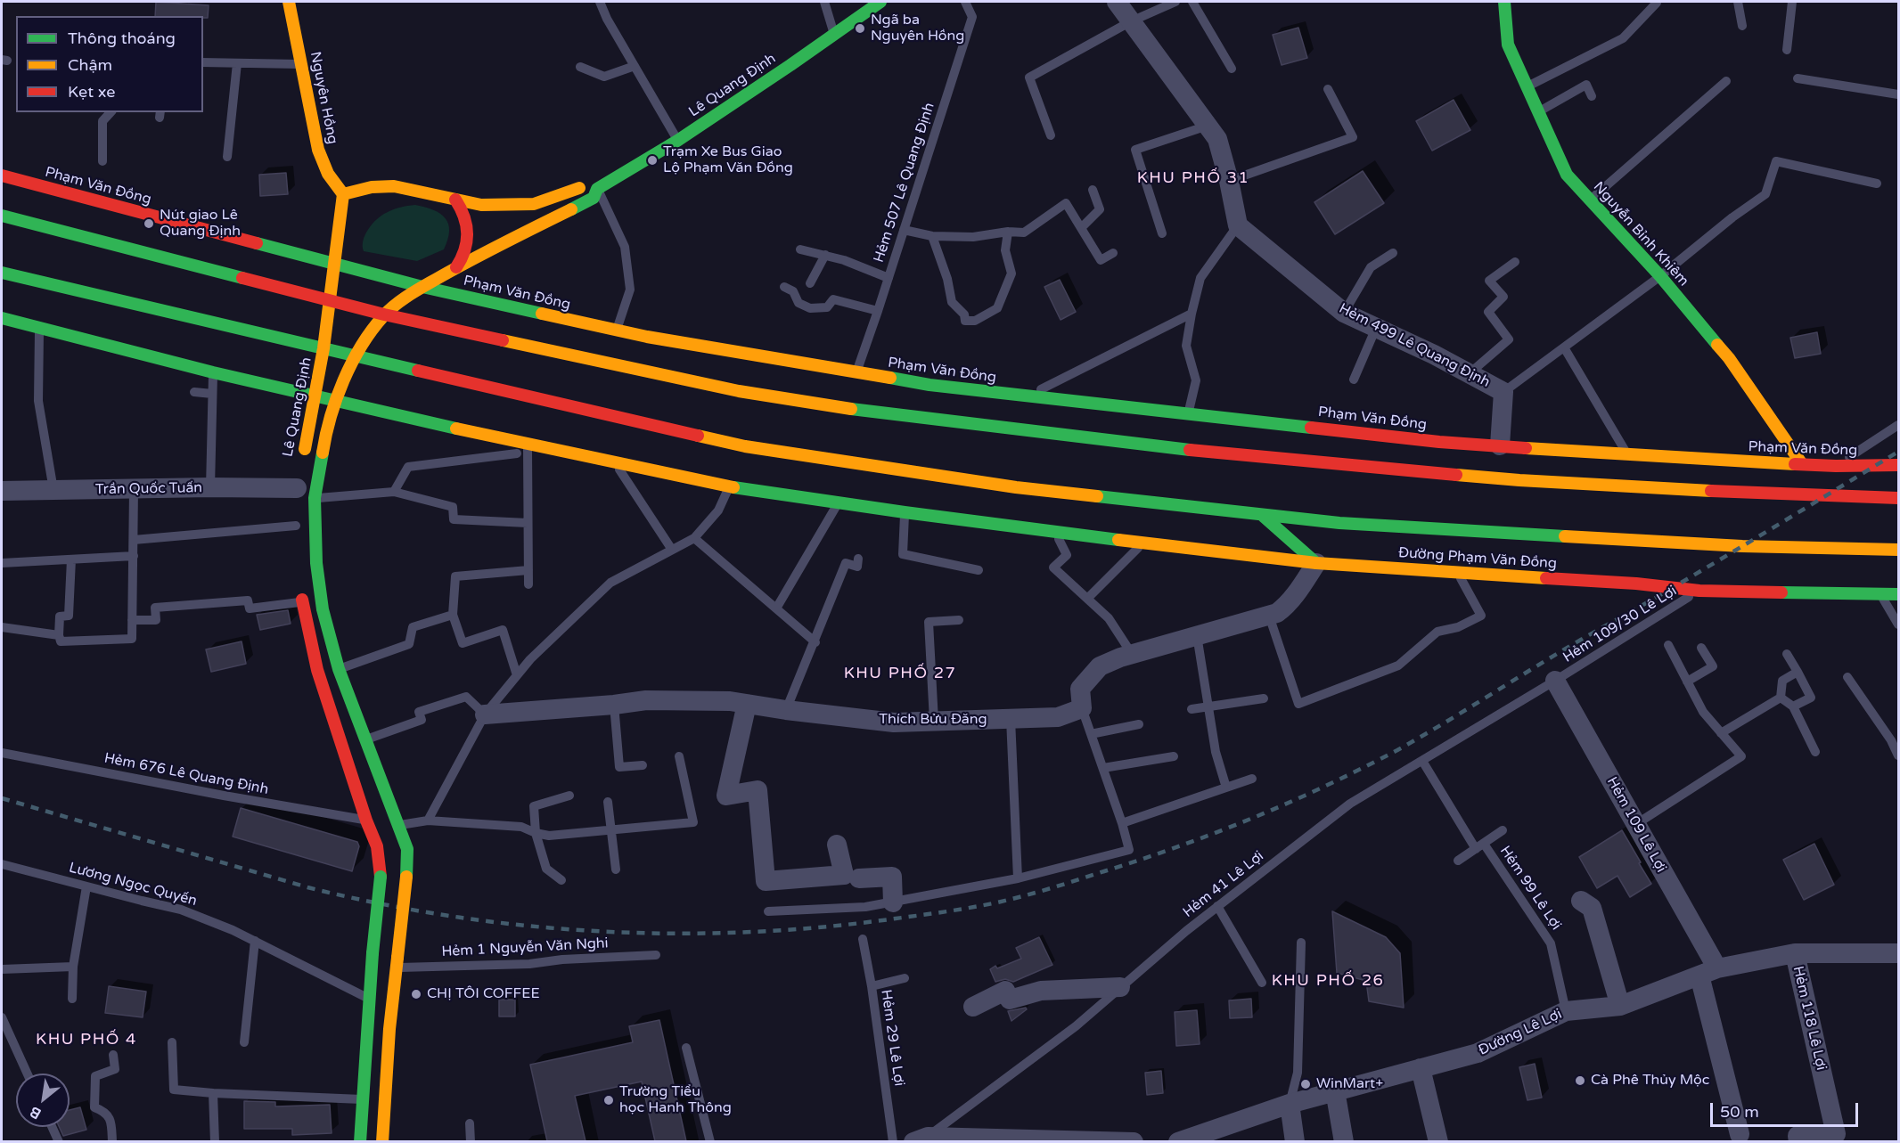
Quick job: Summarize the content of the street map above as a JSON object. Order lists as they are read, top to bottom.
{
  "streets": {
    "main road": [
      "Lê Quang Định",
      "Nguyên Hồng",
      "Phạm Văn Đồng",
      "Nguyễn Bỉnh Khiêm",
      "Đường Phạm Văn Đồng"
    ],
    "street": [
      "Hẻm 499 Lê Quang Định",
      "Trần Quốc Tuấn",
      "Thích Bửu Đăng",
      "Hẻm 109 Lê Lợi",
      "Hẻm 118 Lê Lợi",
      "Đường Lê Lợi"
    ],
    "lane": [
      "Hẻm 507 Lê Quang Định",
      "Hẻm 109/30 Lê Lợi",
      "Hẻm 676 Lê Quang Định",
      "Lương Ngọc Quyến",
      "Hẻm 41 Lê Lợi",
      "Hẻm 99 Lê Lợi",
      "Hẻm 1 Nguyễn Văn Nghi",
      "Hẻm 29 Lê Lợi"
    ]
  },
  "crossings": [
    ["Lê Quang Định", "Nguyên Hồng"],
    ["Lê Quang Định", "Phạm Văn Đồng"],
    ["Lê Quang Định", "Hẻm 1 Nguyễn Văn Nghi"],
    ["Nguyên Hồng", "Phạm Văn Đồng"],
    ["Hẻm 507 Lê Quang Định", "Phạm Văn Đồng"],
    ["Phạm Văn Đồng", "Nguyễn Bỉnh Khiêm"],
    ["Phạm Văn Đồng", "Hẻm 499 Lê Quang Định"],
    ["Đường Phạm Văn Đồng", "Hẻm 109/30 Lê Lợi"],
    ["Hẻm 109/30 Lê Lợi", "Hẻm 109 Lê Lợi"],
    ["Hẻm 109/30 Lê Lợi", "Hẻm 41 Lê Lợi"],
    ["Hẻm 109 Lê Lợi", "Hẻm 41 Lê Lợi"],
    ["Hẻm 109 Lê Lợi", "Đường Lê Lợi"],
    ["Hẻm 99 Lê Lợi", "Đường Lê Lợi"],
    ["Hẻm 118 Lê Lợi", "Đường Lê Lợi"]
  ],
  "districts": [
    "KHU PHỐ 31",
    "KHU PHỐ 27",
    "KHU PHỐ 26",
    "KHU PHỐ 4"
  ],
  "places": [
    "Ngã ba Nguyên Hồng",
    "Trạm Xe Bus Giao Lộ Phạm Văn Đồng",
    "Nút giao Lê Quang Định",
    "CHỊ TÔI COFFEE",
    "Cà Phê Thủy Mộc",
    "WinMart+",
    "Trường Tiểu học Hanh Thông"
  ],
  "legend": ["Thông thoáng", "Chậm", "Kẹt xe"],
  "scale_bar": "50 m",
  "north": "bottom left"
}
